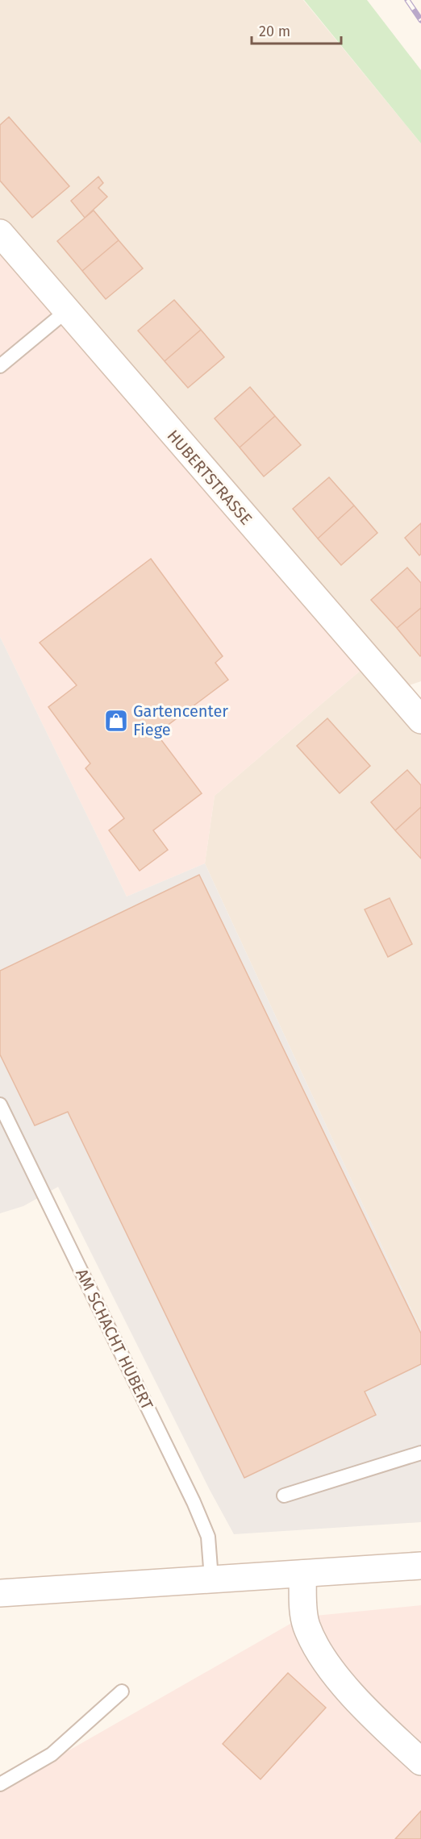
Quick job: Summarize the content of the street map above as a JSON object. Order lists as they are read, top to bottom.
{
  "streets": {
    "street": ["HUBERTSTRASSE"],
    "lane": ["AM SCHACHT HUBERT"]
  },
  "places": {
    "shop": ["Gartencenter Fiege"]
  },
  "scale_bar": "20 m"
}
